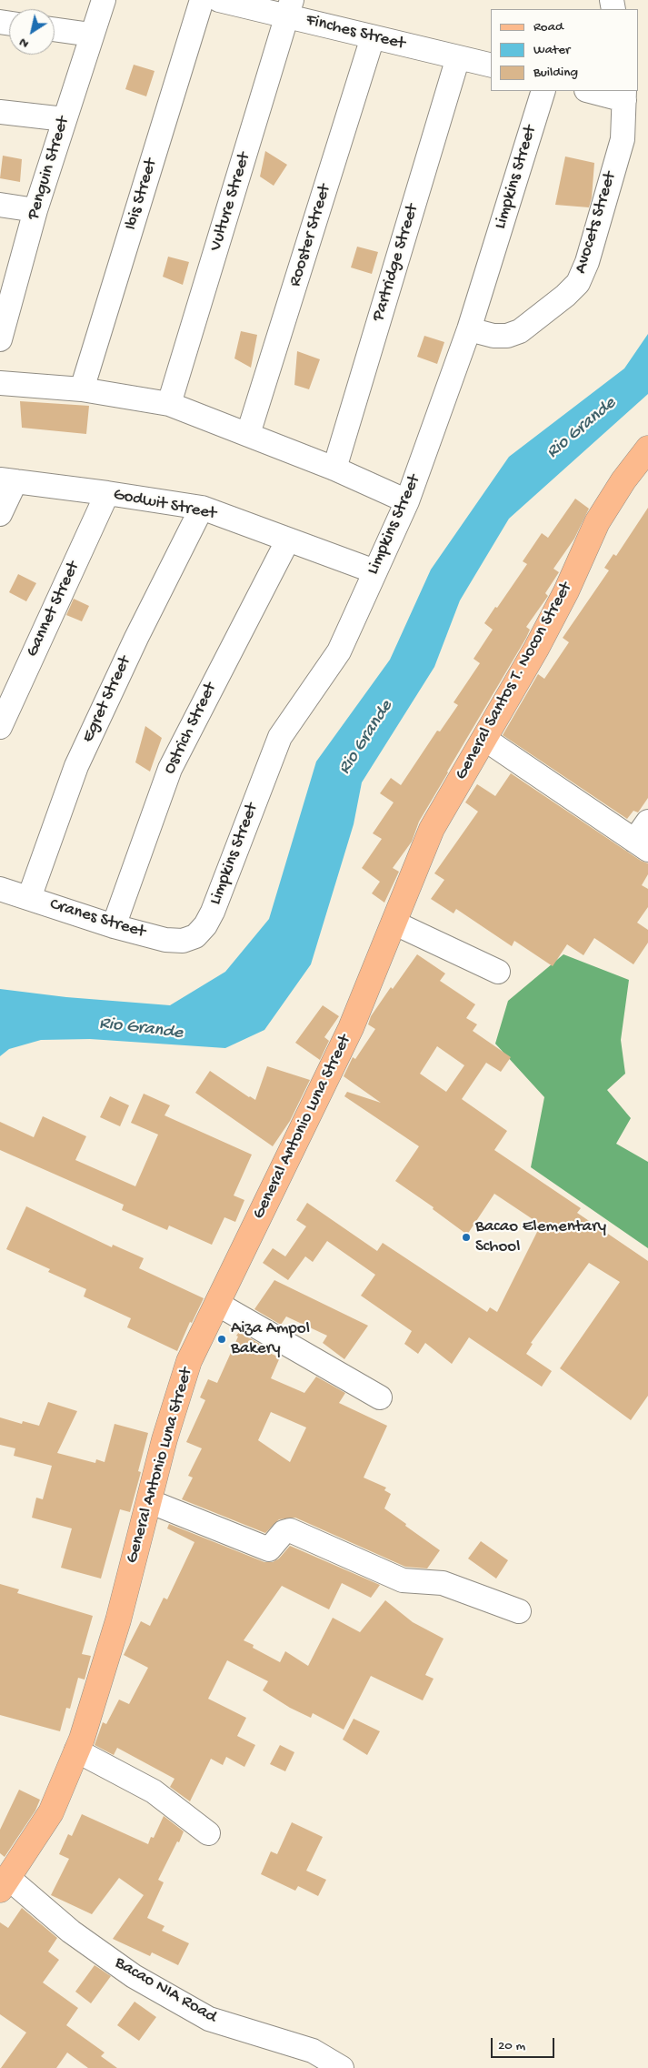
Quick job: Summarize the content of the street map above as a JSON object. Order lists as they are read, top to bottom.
{
  "streets": {
    "main road": ["General Santos T. Nocon Street", "General Antonio Luna Street"],
    "street": [
      "Finches Street",
      "Penguin Street",
      "Limpkins Street",
      "Ibis Street",
      "Vulture Street",
      "Avocets Street",
      "Rooster Street",
      "Partridge Street",
      "Godwit Street",
      "Gannet Street",
      "Egret Street",
      "Ostrich Street",
      "Cranes Street",
      "Bacao NIA Road"
    ]
  },
  "crossings": [
    ["Finches Street", "Vulture Street"],
    ["Finches Street", "Rooster Street"],
    ["Finches Street", "Partridge Street"],
    ["Limpkins Street", "Avocets Street"],
    ["Limpkins Street", "Godwit Street"],
    ["Limpkins Street", "Cranes Street"],
    ["Godwit Street", "Gannet Street"],
    ["Godwit Street", "Egret Street"],
    ["Godwit Street", "Ostrich Street"],
    ["General Santos T. Nocon Street", "General Antonio Luna Street"],
    ["Egret Street", "Cranes Street"],
    ["Ostrich Street", "Cranes Street"],
    ["General Antonio Luna Street", "Bacao NIA Road"]
  ],
  "water": ["Rio Grande"],
  "places": ["Bacao Elementary School", "Aiza Ampol Bakery"],
  "legend": ["Road", "Water", "Building"],
  "scale_bar": "20 m",
  "north": "bottom left"
}
